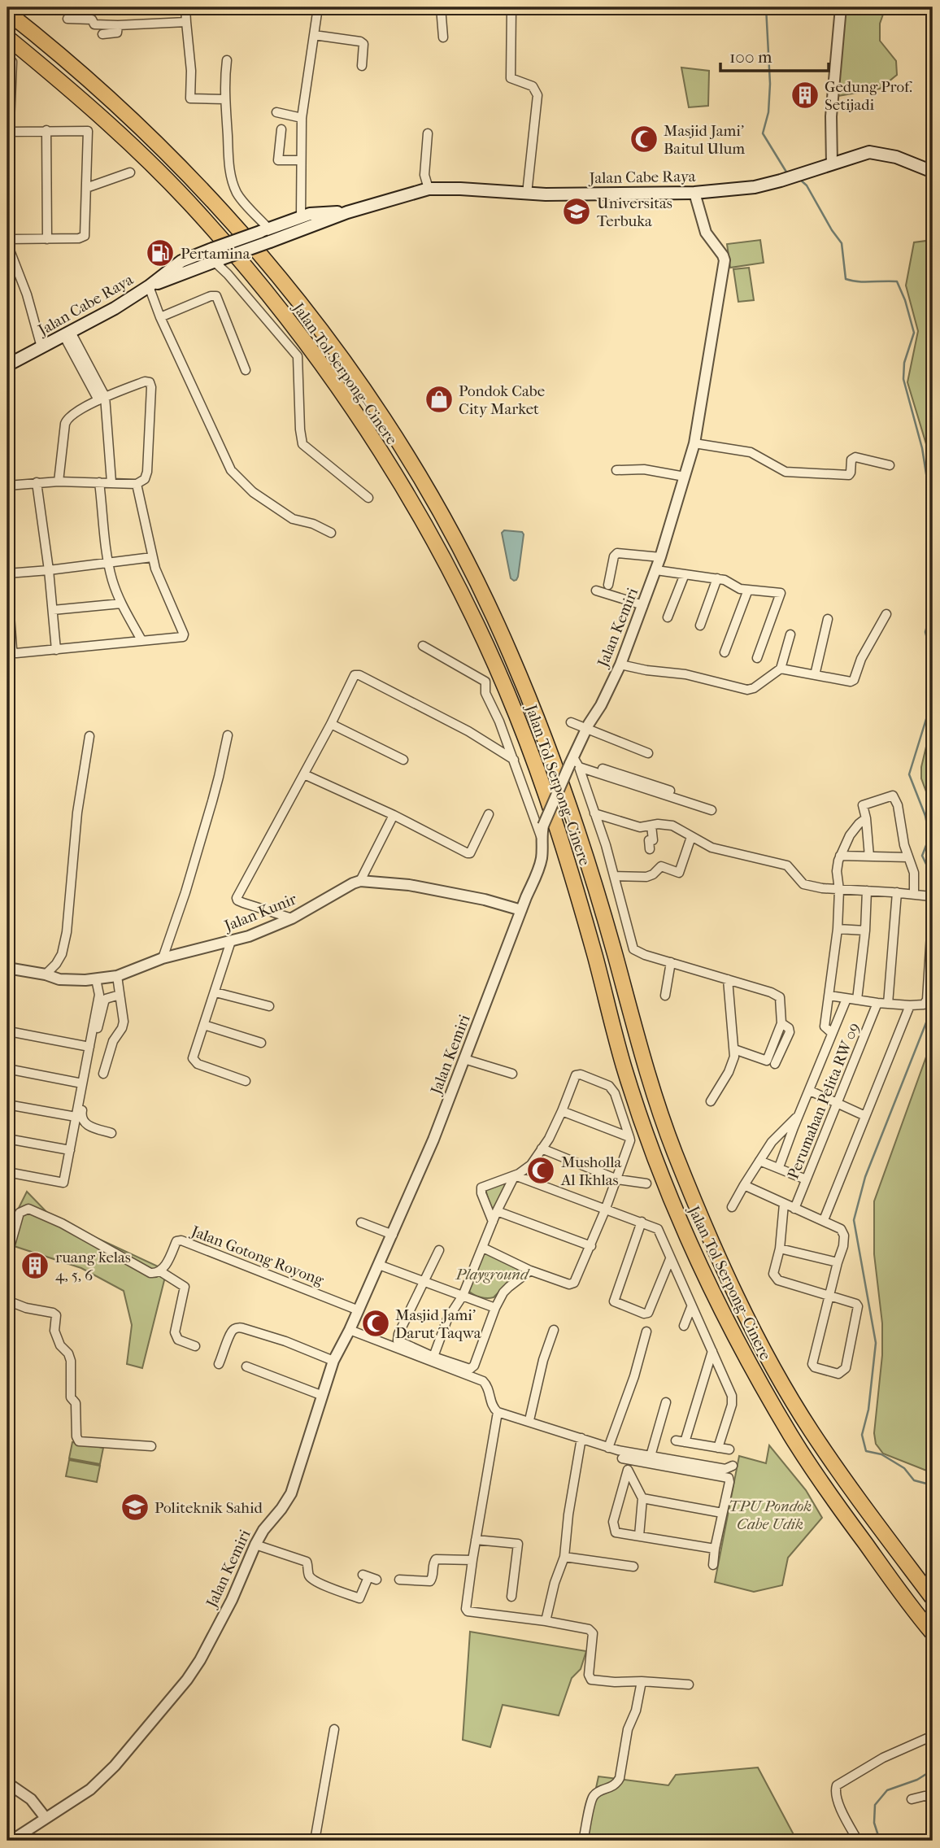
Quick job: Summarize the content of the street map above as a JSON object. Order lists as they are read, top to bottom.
{
  "streets": {
    "highway": ["Jalan Tol Serpong–Cinere"],
    "main road": ["Jalan Cabe Raya"],
    "street": [
      "Jalan Kemiri",
      "Jalan Kunir",
      "Perumahan Pelita RW 09",
      "Jalan Gotong Royong"
    ]
  },
  "crossings": [
    ["Jalan Cabe Raya", "Jalan Kemiri"],
    ["Jalan Kemiri", "Jalan Gotong Royong"]
  ],
  "parks": ["Playground", "TPU Pondok Cabe Udik"],
  "places": {
    "building": ["Gedung Prof. Setijadi", "ruang kelas 4, 5, 6"],
    "mosque": ["Masjid Jami' Baitul Ulum", "Musholla Al Ikhlas", "Masjid Jami' Darut Taqwa"],
    "school or university": ["Universitas Terbuka", "Politeknik Sahid"],
    "fuel station": ["Pertamina"],
    "shop": ["Pondok Cabe City Market"]
  },
  "scale_bar": "100 m"
}
